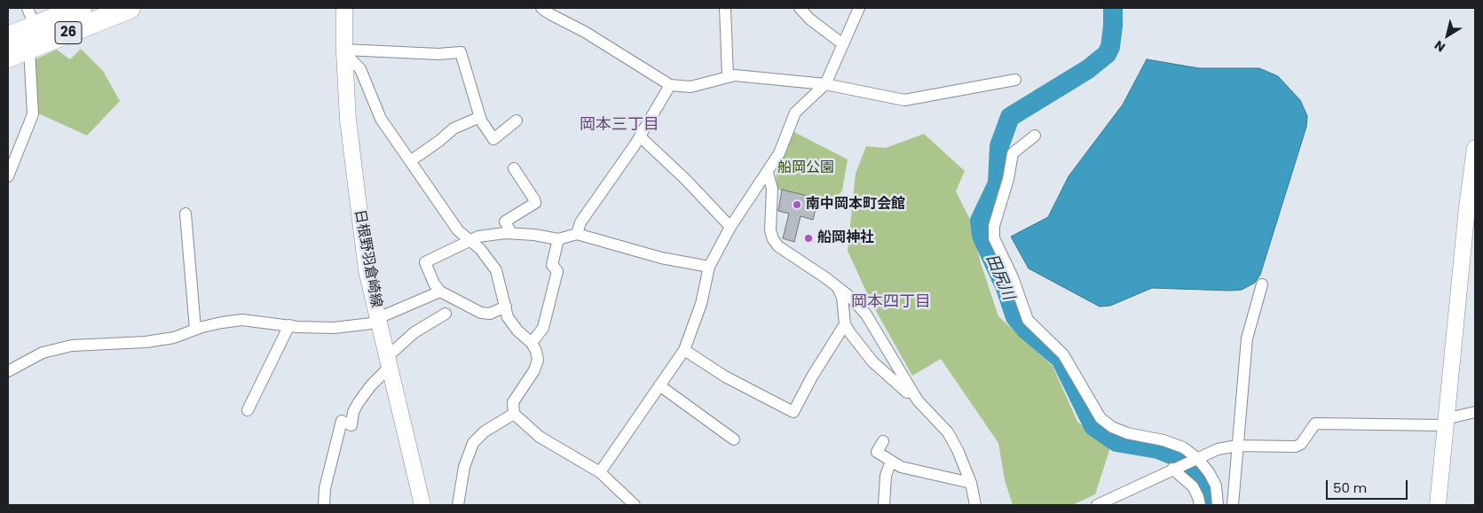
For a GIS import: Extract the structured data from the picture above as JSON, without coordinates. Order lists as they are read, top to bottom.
{
  "streets": {
    "highway": ["26"],
    "main road": ["日根野羽倉崎線"]
  },
  "districts": ["岡本三丁目", "岡本四丁目"],
  "water": ["田尻川"],
  "parks": ["船岡公園"],
  "places": ["南中岡本町会館", "船岡神社"],
  "scale_bar": "50 m",
  "north": "bottom left"
}
